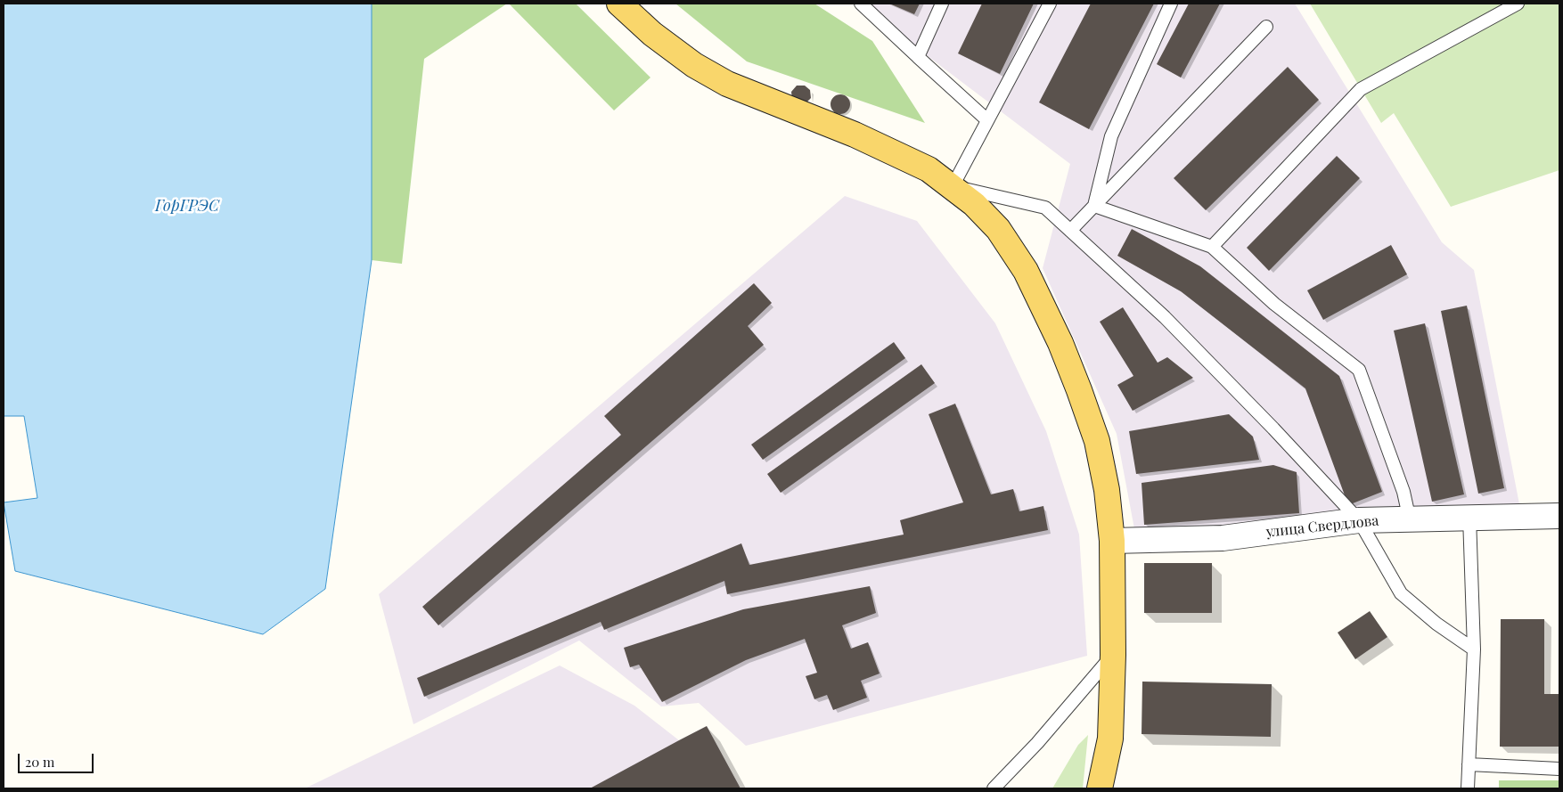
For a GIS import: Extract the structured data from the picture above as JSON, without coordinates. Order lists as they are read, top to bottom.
{
  "streets": {
    "street": ["улица Свердлова"]
  },
  "water": ["ГорГРЭС"],
  "scale_bar": "20 m"
}
